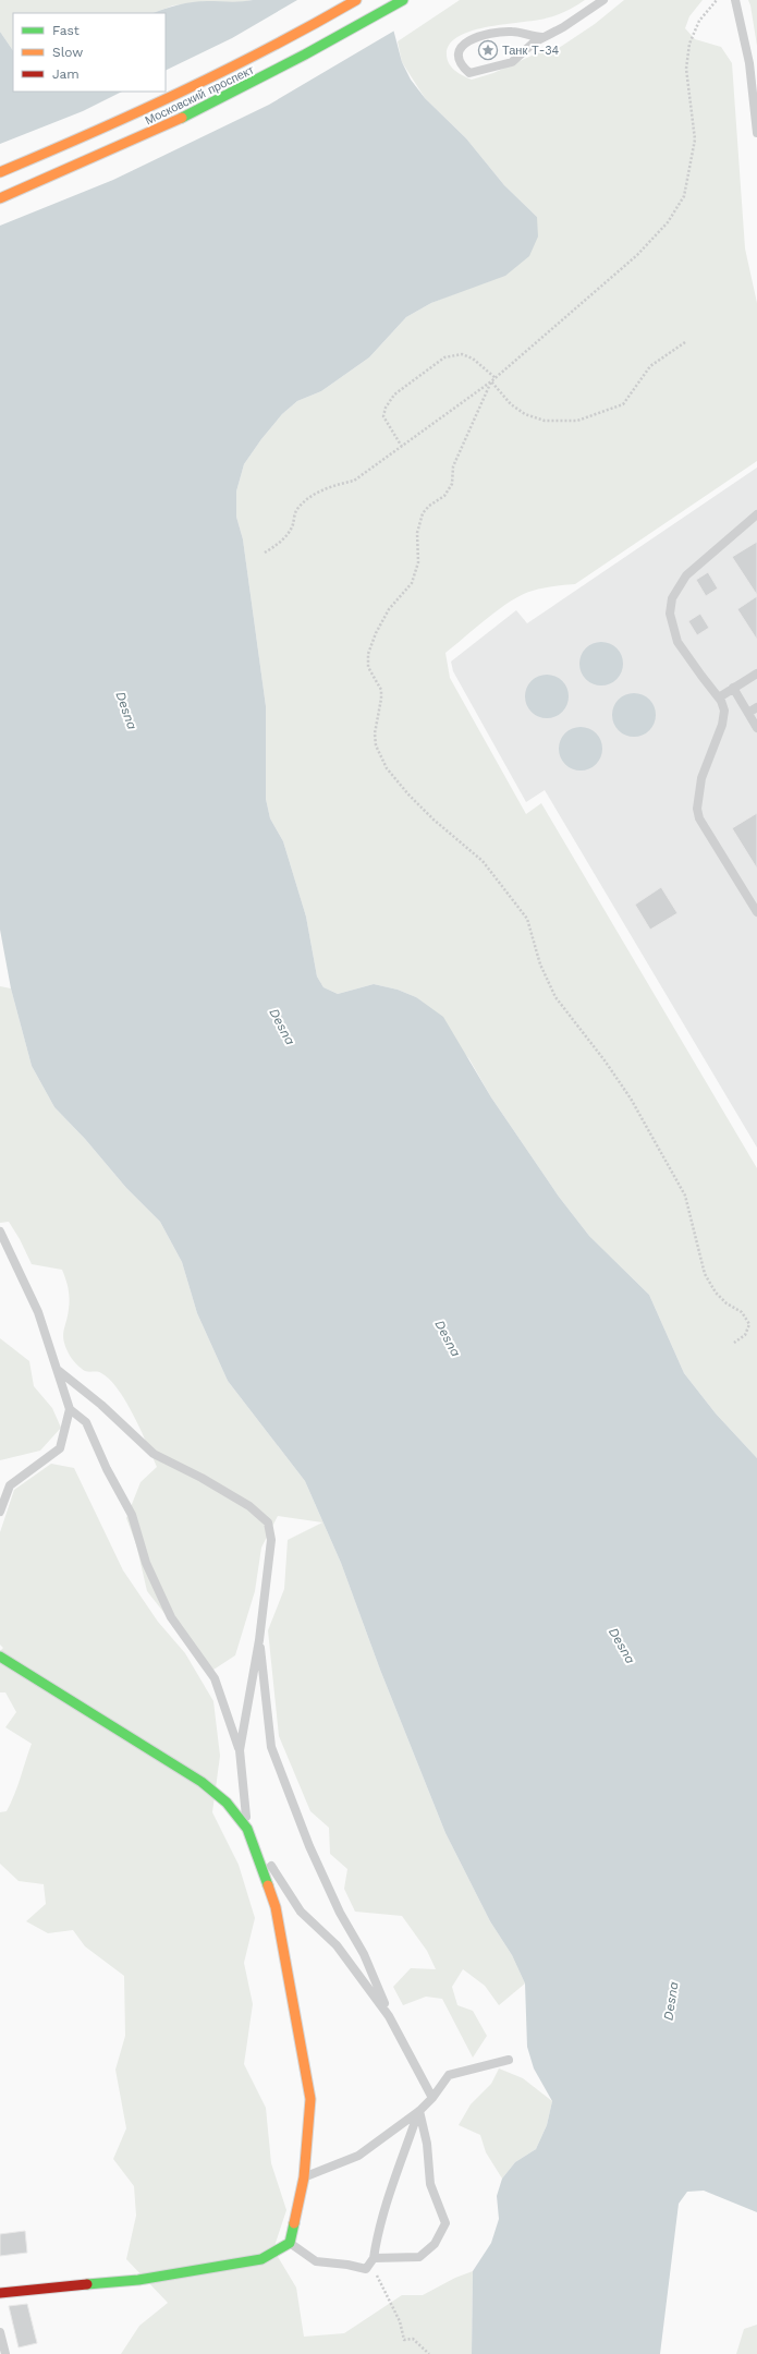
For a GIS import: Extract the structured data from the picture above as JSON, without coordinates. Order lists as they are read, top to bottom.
{
  "streets": {
    "street": ["Московский проспект"]
  },
  "water": ["Desna"],
  "places": {
    "place": ["Танк Т-34"]
  },
  "legend": ["Fast", "Slow", "Jam"]
}
